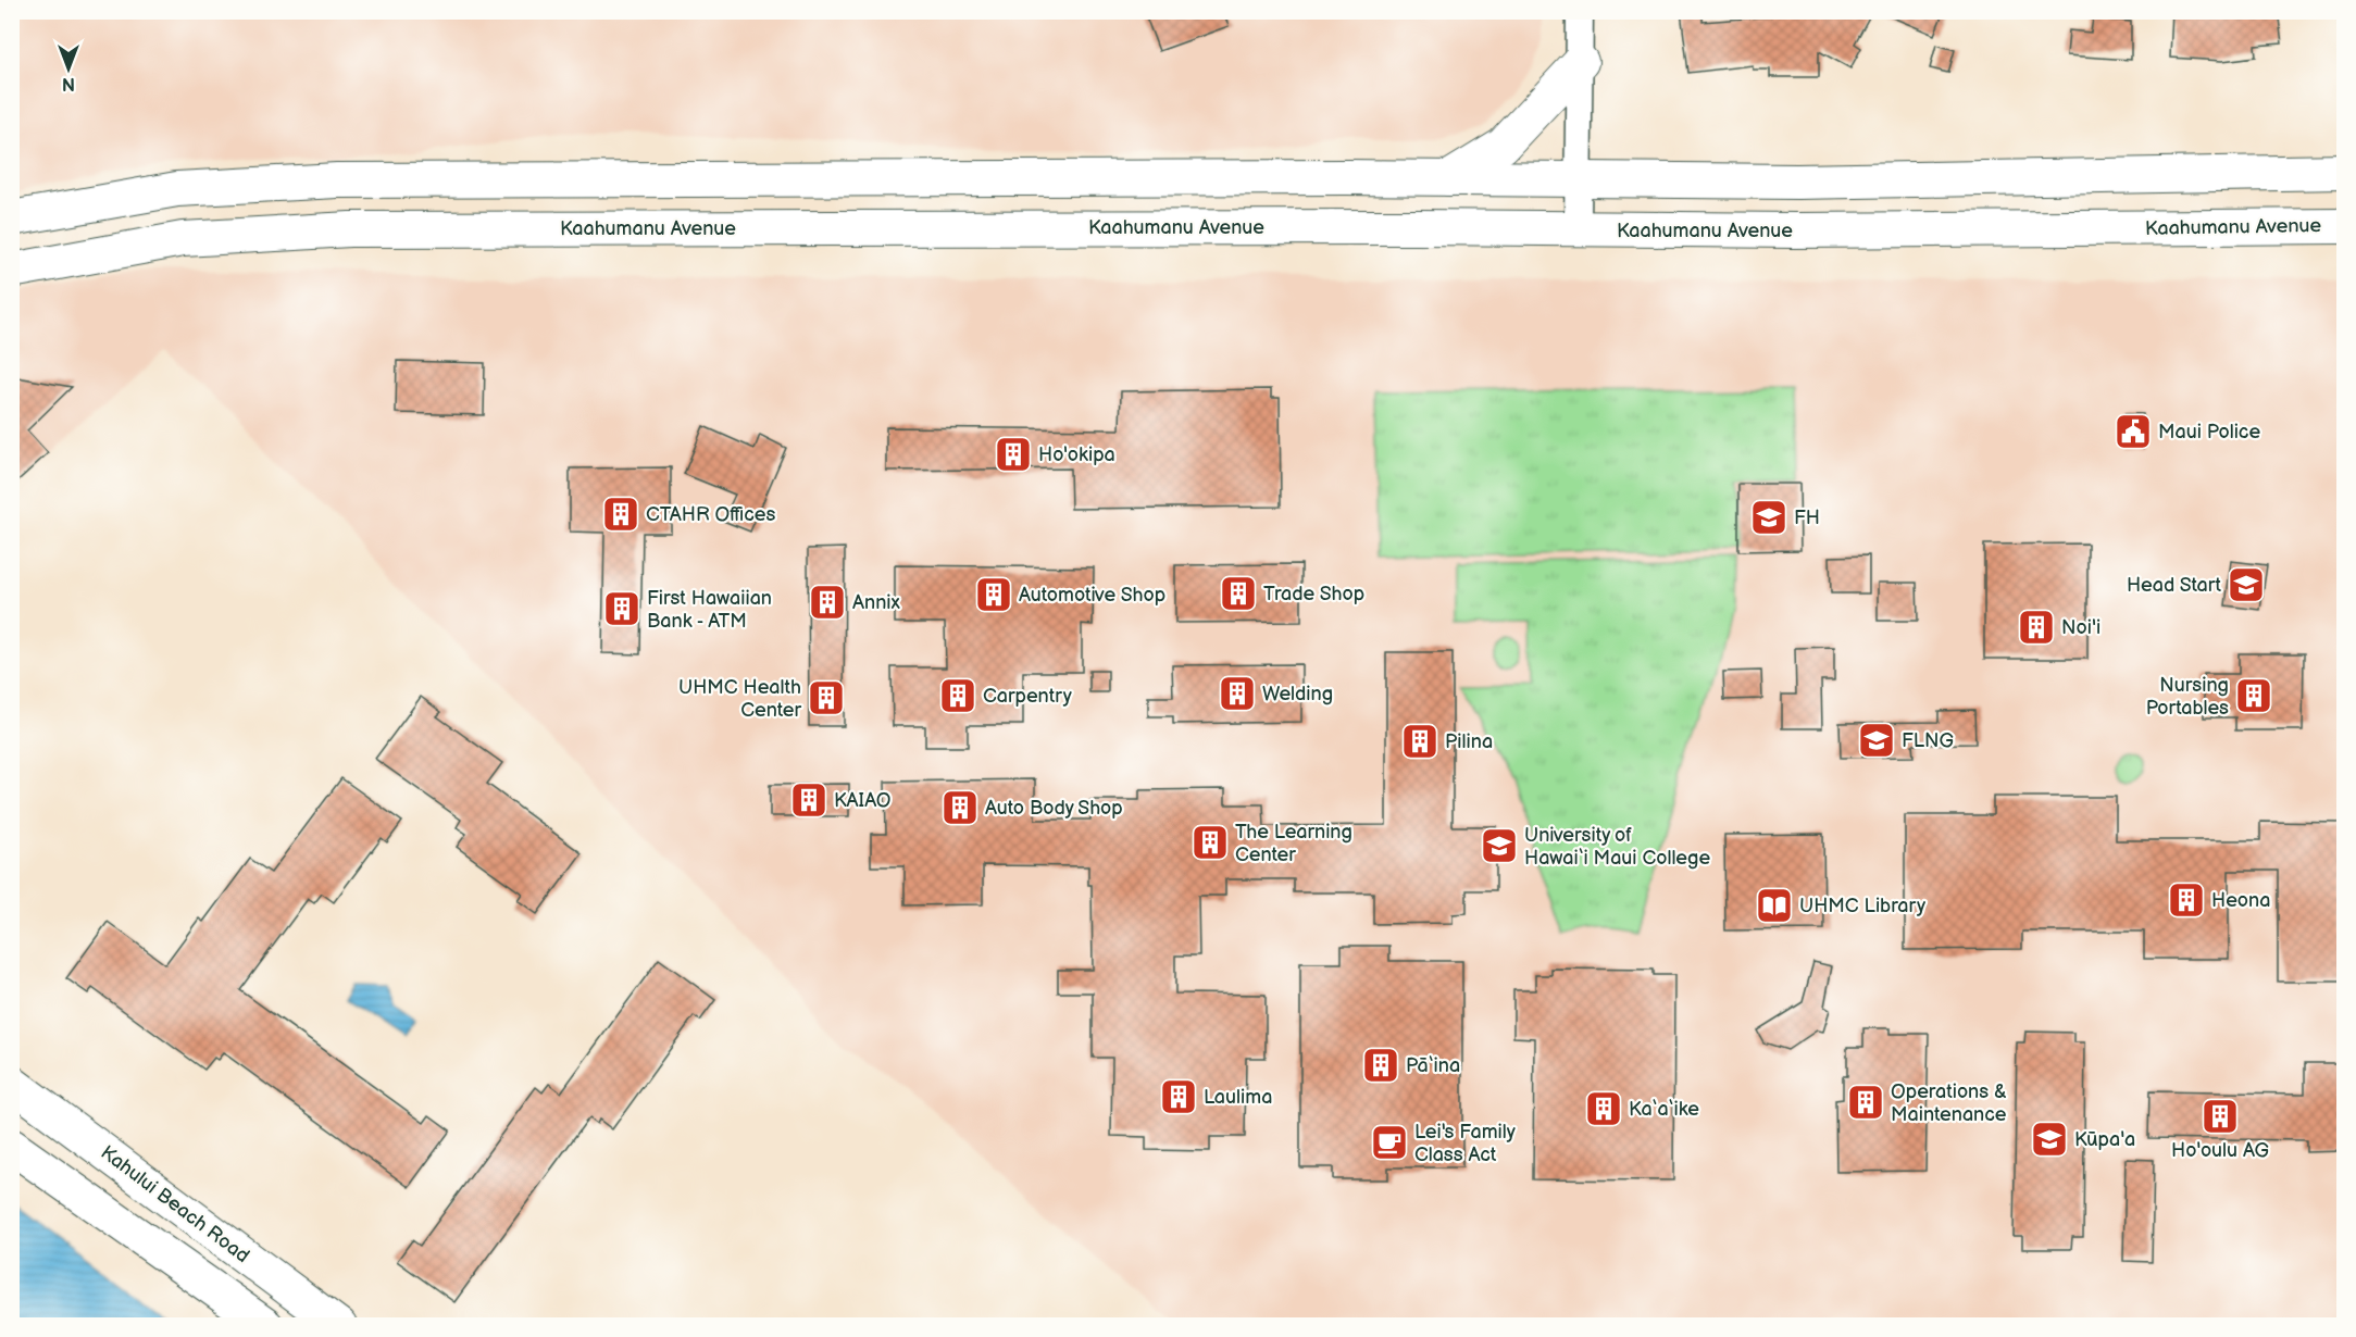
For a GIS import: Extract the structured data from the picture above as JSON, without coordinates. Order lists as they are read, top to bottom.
{
  "streets": {
    "main road": ["Kaahumanu Avenue", "Kahului Beach Road"]
  },
  "places": {
    "public building": ["Maui Police"],
    "building": [
      "Ho'okipa",
      "CTAHR Offices",
      "Trade Shop",
      "Automotive Shop",
      "Annix",
      "First Hawaiian Bank - ATM",
      "Noi'i",
      "Welding",
      "Carpentry",
      "Nursing Portables",
      "UHMC Health Center",
      "Pilina",
      "KAIAO",
      "Auto Body Shop",
      "The Learning Center",
      "Heona",
      "Pā‘ina",
      "Laulima",
      "Operations & Maintenance",
      "Ka‘a‘ike",
      "Ho'oulu AG"
    ],
    "school or university": [
      "FH",
      "Head Start",
      "FLNG",
      "University of Hawai‘i Maui College",
      "Kūpa'a"
    ],
    "library": ["UHMC Library"],
    "cafe": ["Lei's Family Class Act"]
  },
  "north": "bottom"
}
